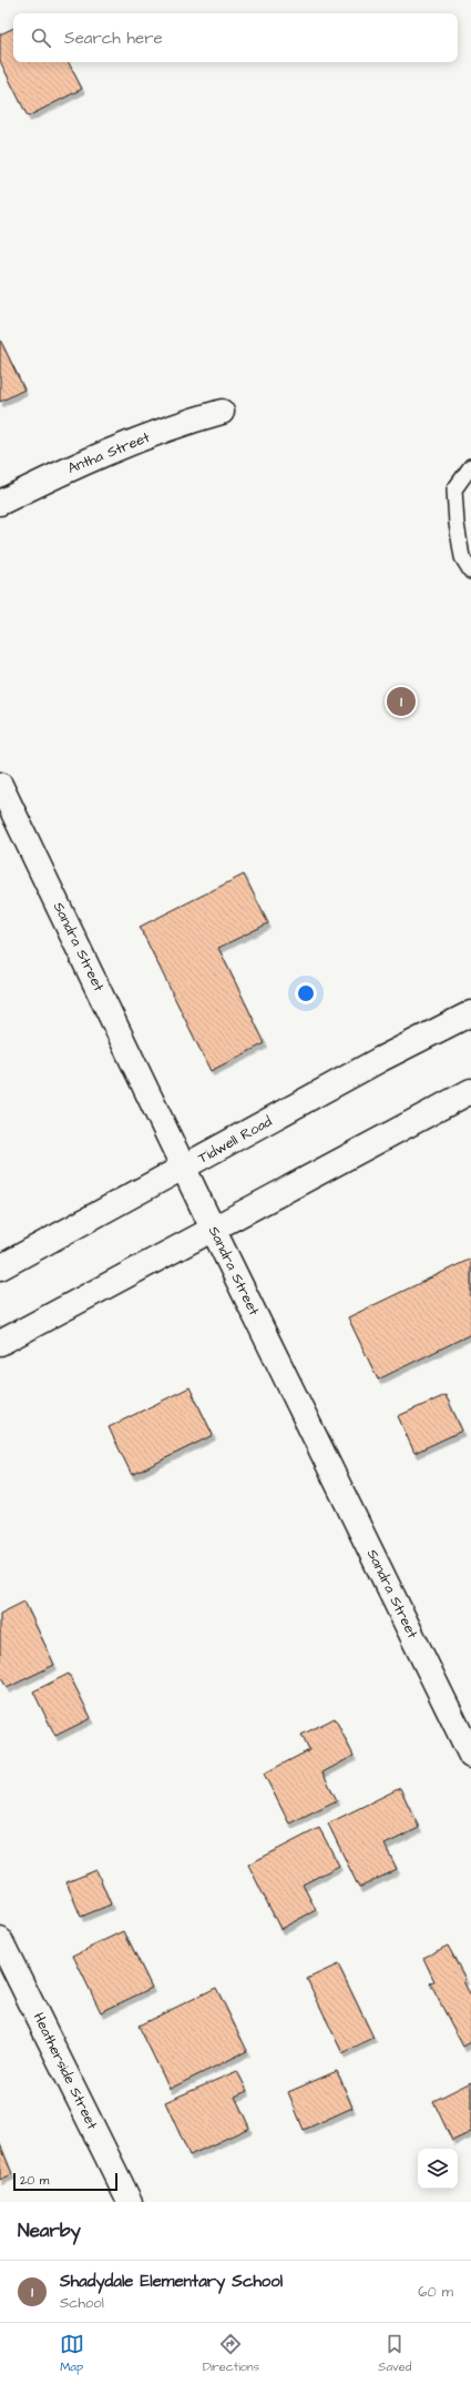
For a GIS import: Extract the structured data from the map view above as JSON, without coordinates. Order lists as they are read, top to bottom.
{
  "streets": {
    "street": [
      "Antha Street",
      "Sandra Street",
      "Tidwell Road",
      "Heatherside Street"
    ]
  },
  "crossings": [
    ["Sandra Street", "Tidwell Road"]
  ],
  "scale_bar": "20 m",
  "page": {
    "search": "Search here",
    "pins": "1",
    "scale": "20 m",
    "heading": "Nearby",
    "list": [
      {
        "mark": "1",
        "name": "Shadydale Elementary School",
        "note": "School",
        "value": "60 m"
      }
    ],
    "nav": ["Map", "Directions", "Saved"]
  }
}
